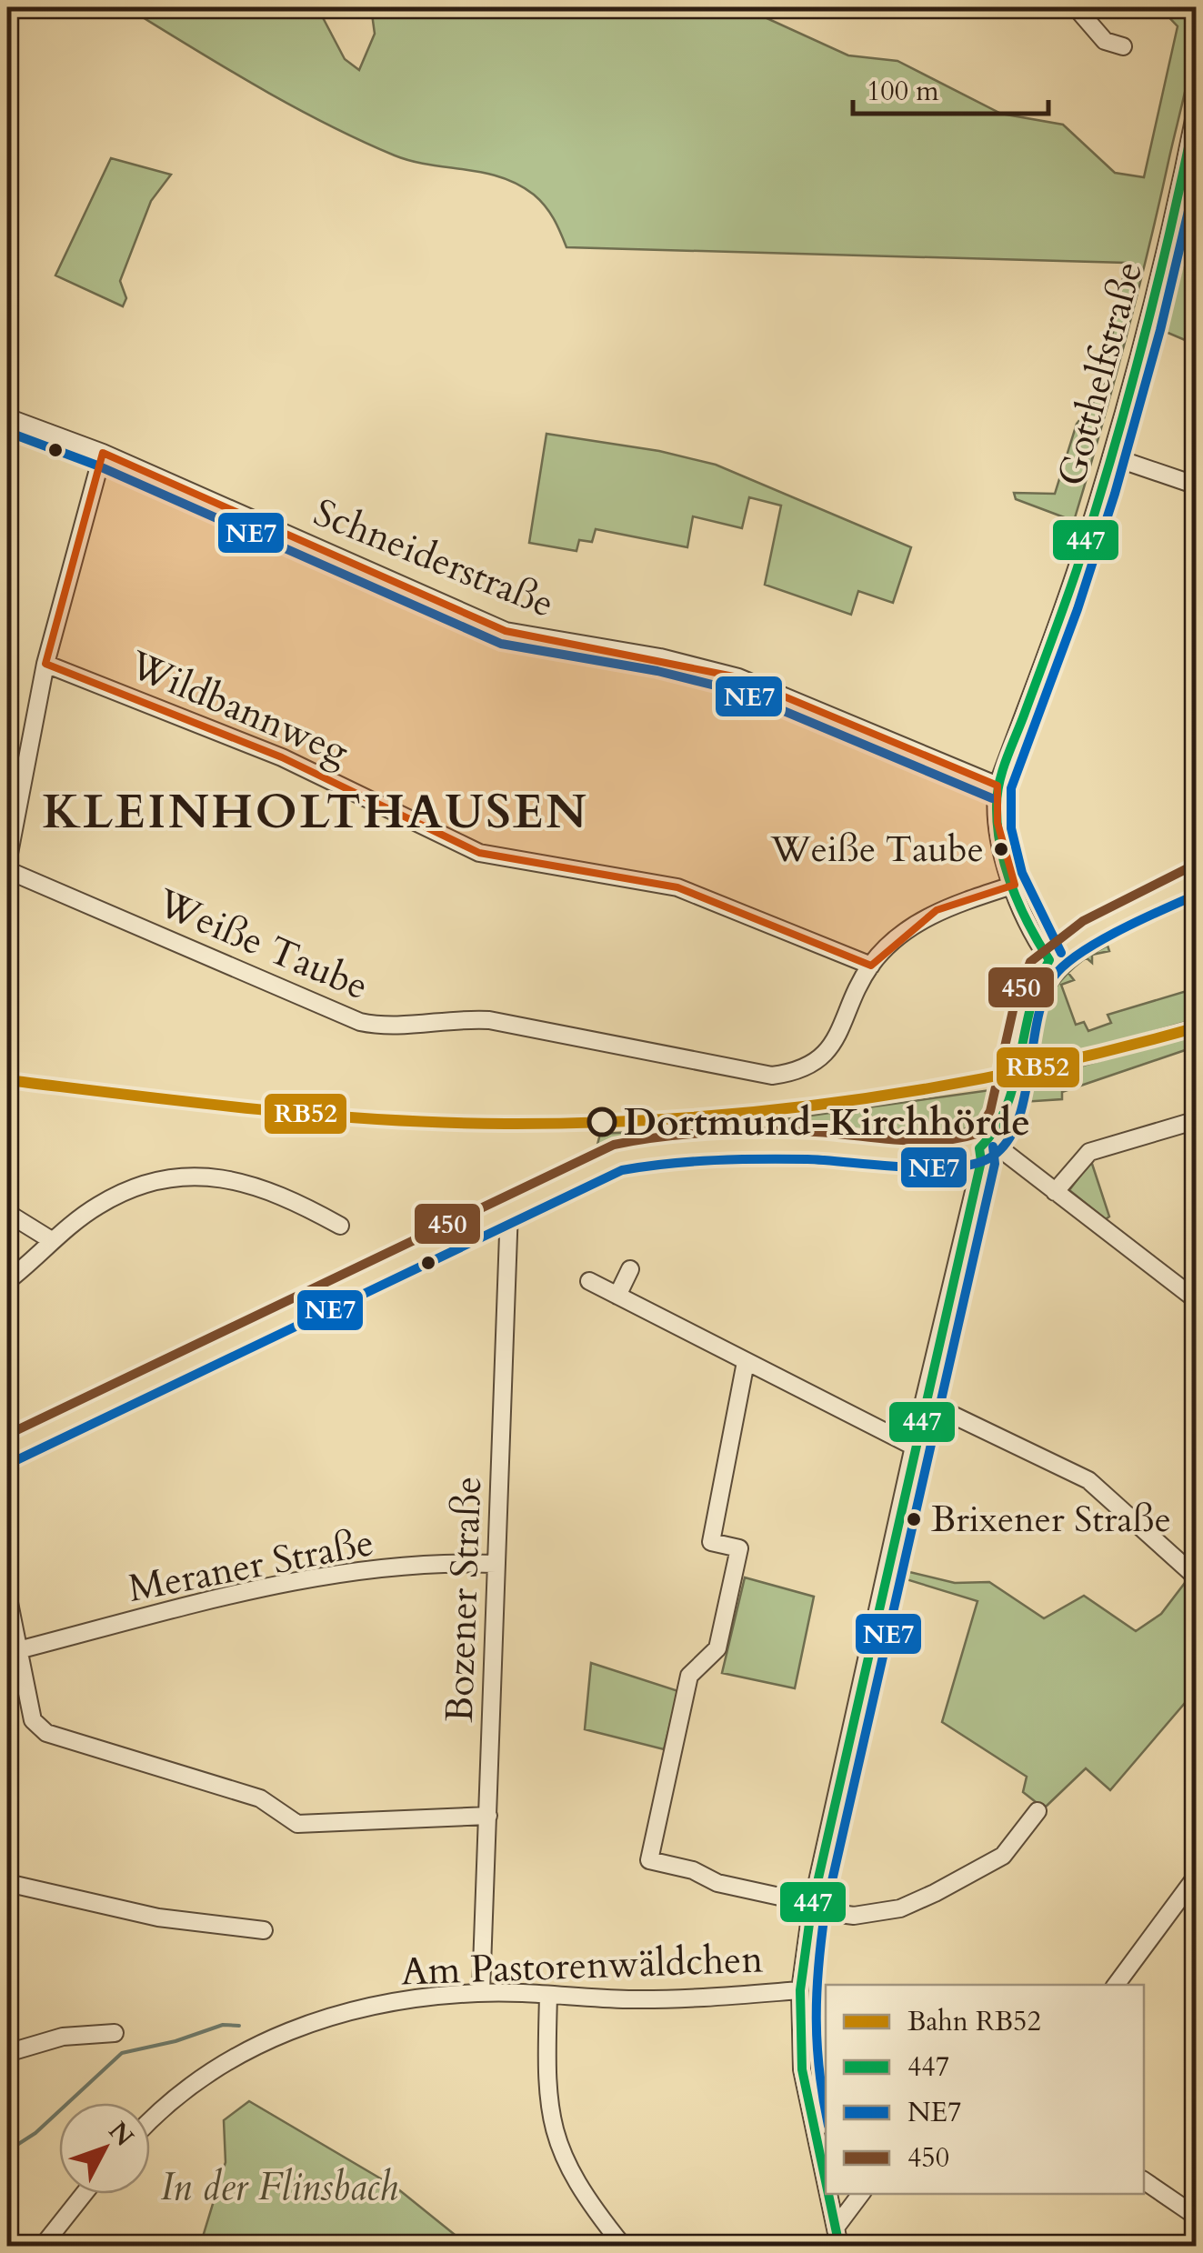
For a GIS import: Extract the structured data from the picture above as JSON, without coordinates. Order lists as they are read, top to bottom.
{
  "streets": {
    "street": [
      "Gotthelfstraße",
      "Schneiderstraße",
      "Wildbannweg",
      "Weiße Taube",
      "Meraner Straße",
      "Bozener Straße",
      "Am Pastorenwäldchen"
    ]
  },
  "crossings": [
    ["Gotthelfstraße", "Schneiderstraße"],
    ["Gotthelfstraße", "Weiße Taube"],
    ["Wildbannweg", "Weiße Taube"],
    ["Meraner Straße", "Bozener Straße"],
    ["Bozener Straße", "Am Pastorenwäldchen"]
  ],
  "districts": ["KLEINHOLTHAUSEN"],
  "parks": ["In der Flinsbach"],
  "places": ["Weiße Taube", "Dortmund-Kirchhörde", "Brixener Straße"],
  "lines": [
    "transit line 447",
    "transit line NE7",
    "transit line 450",
    "rail line RB52"
  ],
  "legend": [
    "Bahn RB52",
    "447",
    "NE7",
    "450"
  ],
  "scale_bar": "100 m",
  "north": "top right"
}
